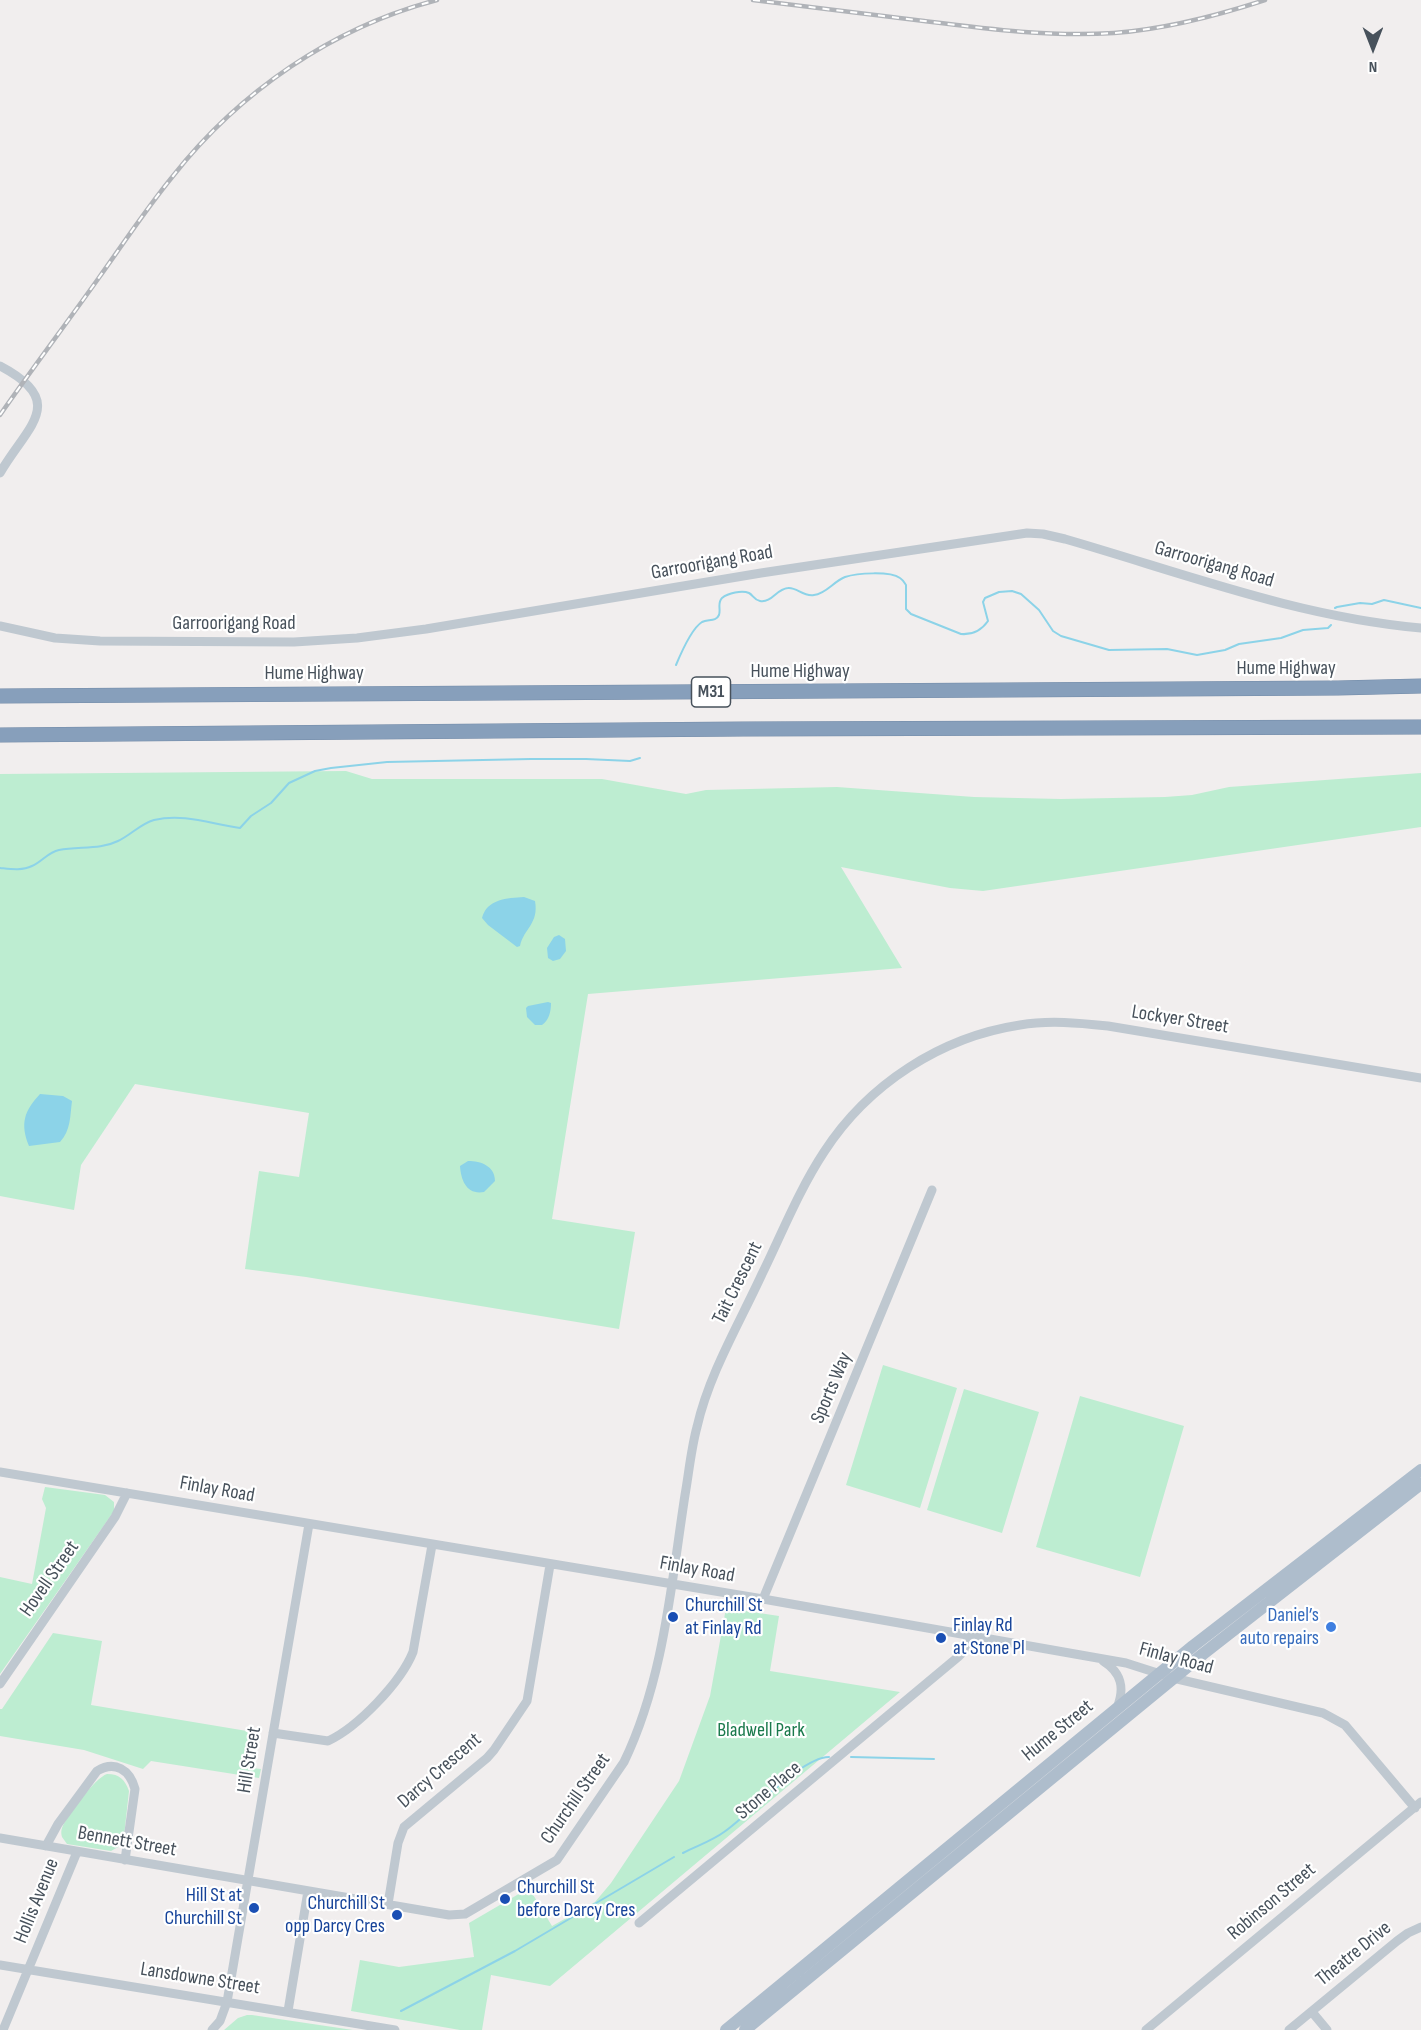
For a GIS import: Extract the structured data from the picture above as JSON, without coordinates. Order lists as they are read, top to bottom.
{
  "streets": {
    "highway": ["Hume Highway", "M31"],
    "main road": ["Hume Street"],
    "street": [
      "Garroorigang Road",
      "Lockyer Street",
      "Tait Crescent",
      "Sports Way",
      "Finlay Road",
      "Hovell Street",
      "Hill Street",
      "Darcy Crescent",
      "Stone Place",
      "Churchill Street",
      "Bennett Street",
      "Hollis Avenue",
      "Robinson Street",
      "Theatre Drive",
      "Lansdowne Street"
    ]
  },
  "crossings": [
    ["Lockyer Street", "Tait Crescent"],
    ["Tait Crescent", "Finlay Road"],
    ["Tait Crescent", "Churchill Street"],
    ["Sports Way", "Finlay Road"],
    ["Finlay Road", "Hovell Street"],
    ["Finlay Road", "Hume Street"],
    ["Finlay Road", "Hill Street"],
    ["Finlay Road", "Darcy Crescent"],
    ["Finlay Road", "Stone Place"],
    ["Finlay Road", "Churchill Street"],
    ["Finlay Road", "Robinson Street"],
    ["Hill Street", "Churchill Street"],
    ["Hill Street", "Bennett Street"],
    ["Hill Street", "Lansdowne Street"],
    ["Darcy Crescent", "Churchill Street"],
    ["Churchill Street", "Bennett Street"],
    ["Bennett Street", "Hollis Avenue"],
    ["Hollis Avenue", "Lansdowne Street"]
  ],
  "parks": ["Bladwell Park"],
  "places": [
    "Churchill St at Finlay Rd",
    "Daniel’s auto repairs",
    "Finlay Rd at Stone Pl",
    "Churchill St before Darcy Cres",
    "Hill St at Churchill St",
    "Churchill St opp Darcy Cres"
  ],
  "north": "bottom"
}
